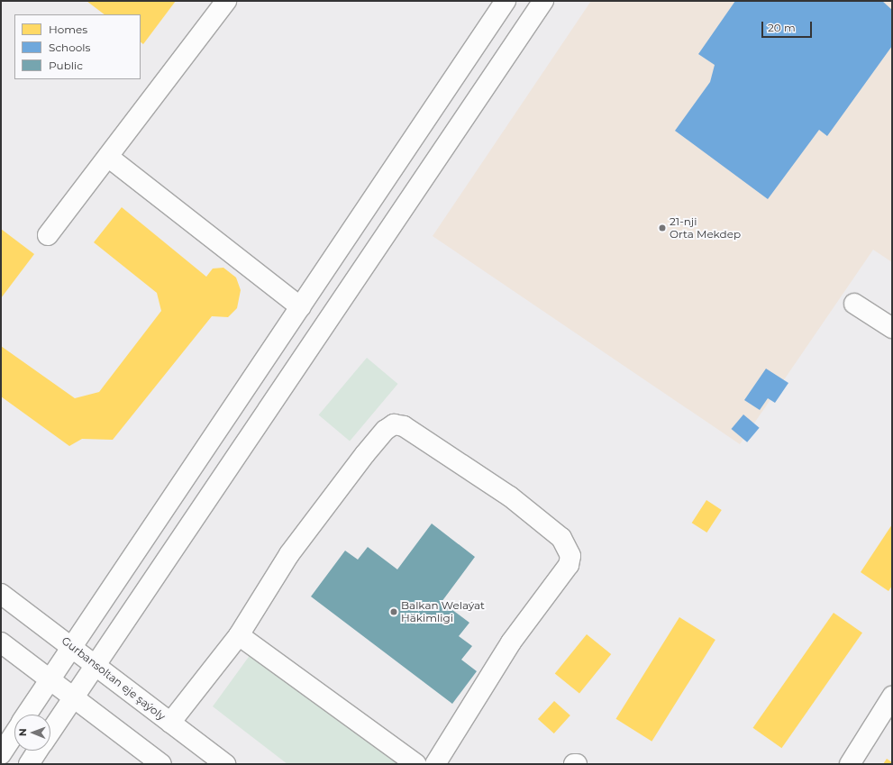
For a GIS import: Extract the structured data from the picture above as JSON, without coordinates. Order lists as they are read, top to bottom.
{
  "streets": {
    "street": ["Gurbansoltan eje şaýoly"]
  },
  "places": ["21-nji Orta Mekdep", "Balkan Welaýat Häkimligi"],
  "legend": ["Homes", "Schools", "Public"],
  "scale_bar": "20 m",
  "north": "left"
}
